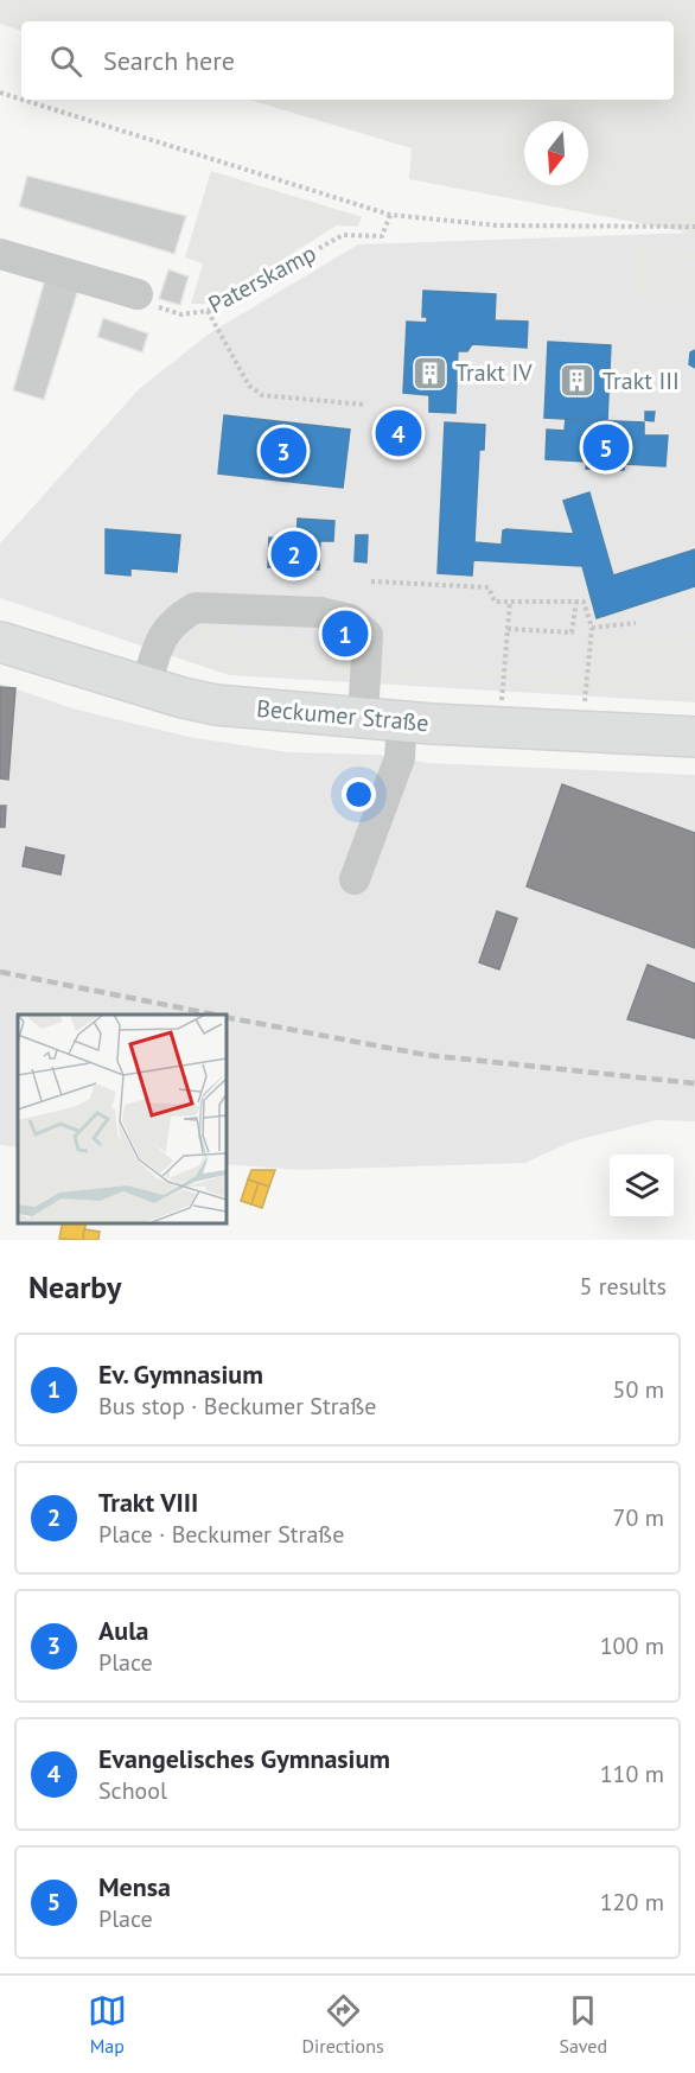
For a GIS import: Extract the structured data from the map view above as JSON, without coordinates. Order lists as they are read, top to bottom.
{
  "streets": {
    "main road": ["Beckumer Straße"],
    "path": ["Paterskamp"]
  },
  "places": {
    "building": ["Trakt IV", "Trakt III"]
  },
  "north": "bottom",
  "page": {
    "search": "Search here",
    "pins": [
      "4",
      "5",
      "3",
      "2",
      "1"
    ],
    "heading": ["Nearby", "5 results"],
    "list": [
      {
        "mark": "1",
        "name": "Ev. Gymnasium",
        "note": "Bus stop · Beckumer Straße",
        "value": "50 m"
      },
      {
        "mark": "2",
        "name": "Trakt VIII",
        "note": "Place · Beckumer Straße",
        "value": "70 m"
      },
      {
        "mark": "3",
        "name": "Aula",
        "note": "Place",
        "value": "100 m"
      },
      {
        "mark": "4",
        "name": "Evangelisches Gymnasium",
        "note": "School",
        "value": "110 m"
      },
      {
        "mark": "5",
        "name": "Mensa",
        "note": "Place",
        "value": "120 m"
      }
    ],
    "nav": ["Map", "Directions", "Saved"]
  }
}
